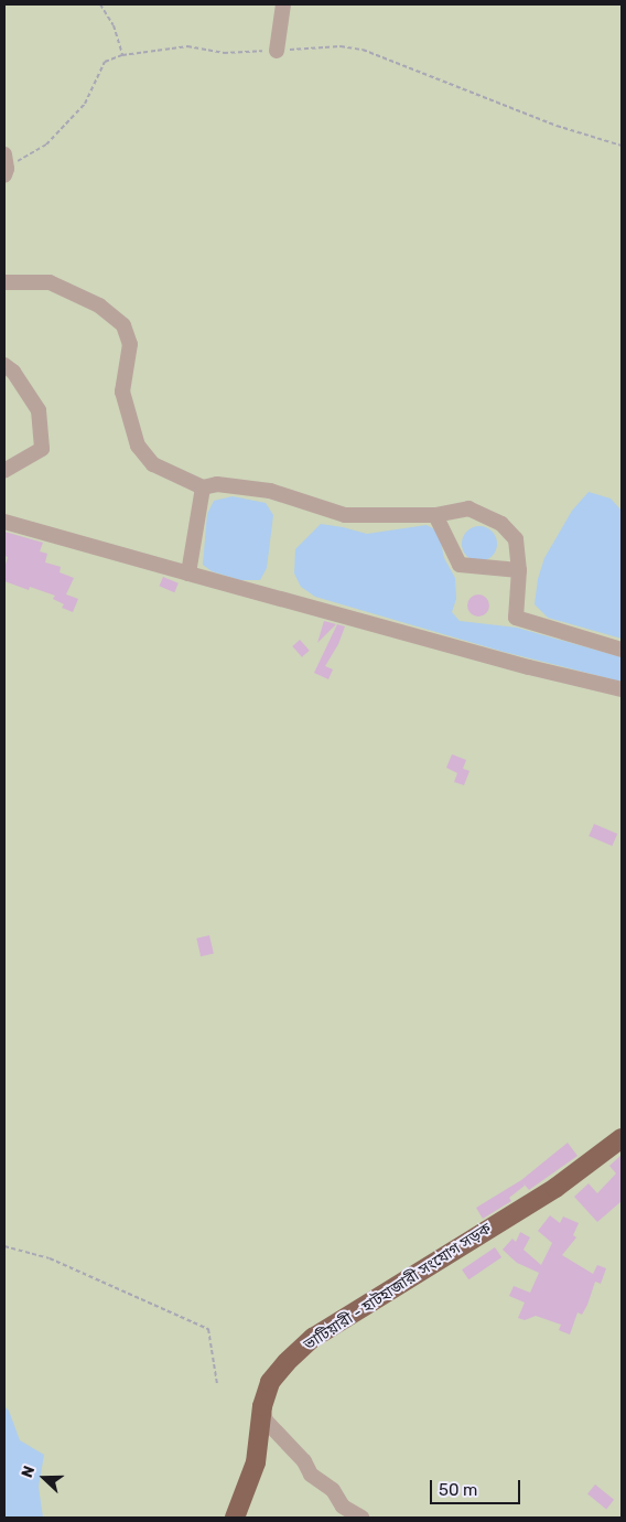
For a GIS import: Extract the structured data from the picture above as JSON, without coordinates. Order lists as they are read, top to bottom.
{
  "streets": {
    "main road": ["ভাটিয়ারী - হাটহাজারী সংযোগ সড়ক"]
  },
  "scale_bar": "50 m",
  "north": "left"
}
